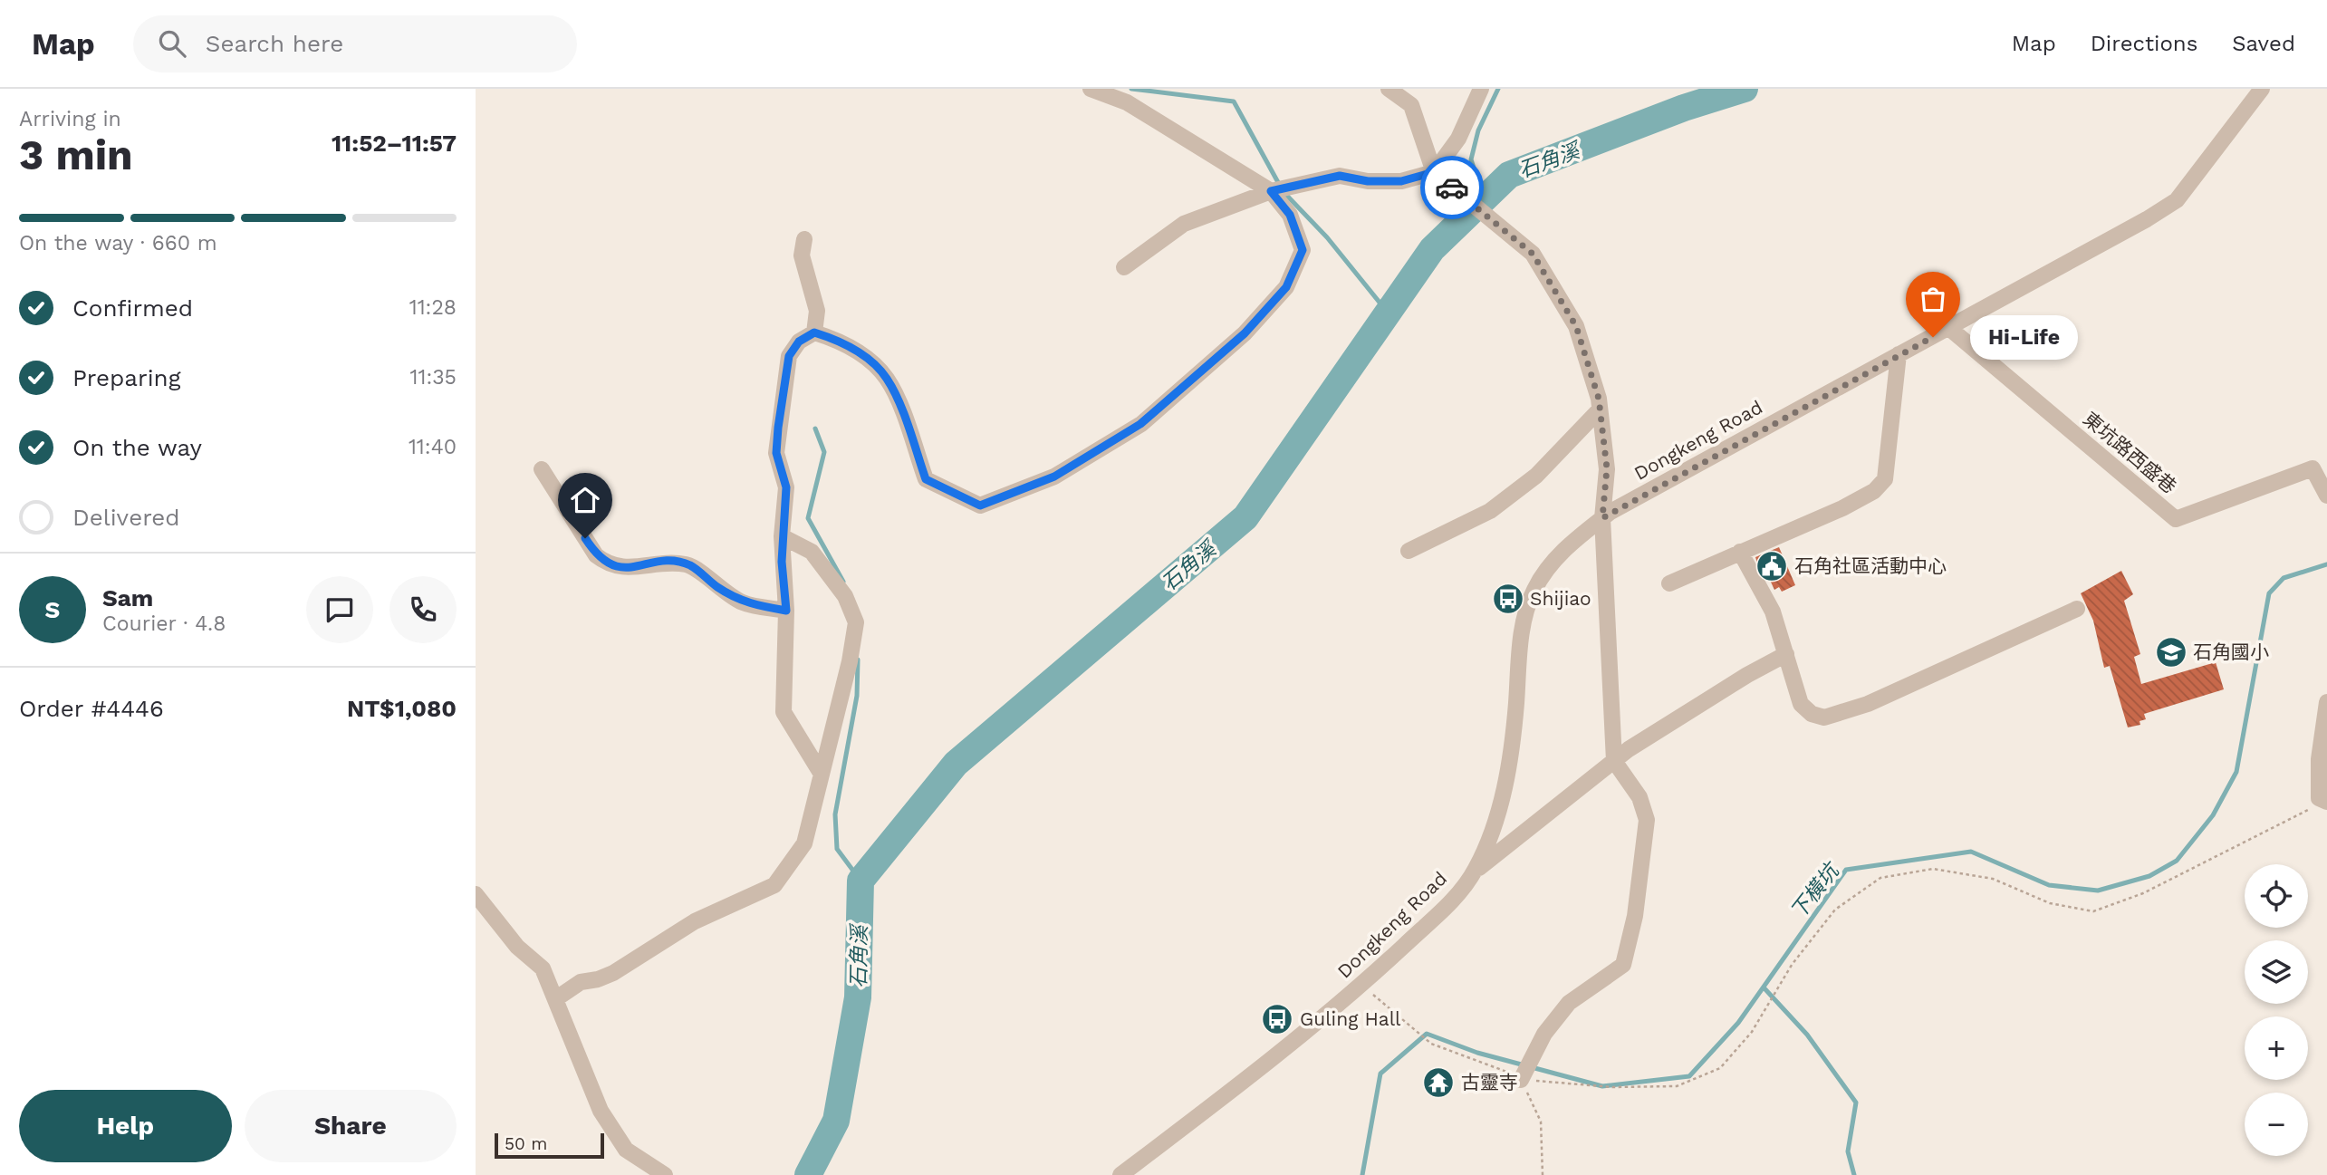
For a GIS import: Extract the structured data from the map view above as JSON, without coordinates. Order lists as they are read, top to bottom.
{
  "streets": {
    "street": ["Dongkeng Road", "東坑路西盛巷"]
  },
  "crossings": [
    ["Dongkeng Road", "東坑路西盛巷"]
  ],
  "water": ["石角溪", "下橫坑"],
  "places": {
    "other": ["Hi-Life"],
    "public building": ["石角社區活動中心"],
    "bus stop": ["Shijiao", "Guling Hall"],
    "school or university": ["石角國小"],
    "temple": ["古靈寺"]
  },
  "scale_bar": "50 m",
  "page": {
    "header": "Map",
    "search": "Search here",
    "nav": ["Map", "Directions", "Saved"],
    "heading": ["3 min", "Arriving in", "11:52–11:57"],
    "panel": [
      "Sam",
      "Courier · 4.8",
      "Order #4446",
      "NT$1,080"
    ],
    "bar": "On the way · 660 m",
    "list": [
      ["Confirmed", "11:28"],
      ["Preparing", "11:35"],
      ["On the way", "11:40"],
      "Delivered"
    ],
    "bubble": "Hi-Life",
    "round": "S",
    "map_buttons": ["+", "−"],
    "buttons": ["Help", "Share"],
    "scale": "50 m"
  }
}
